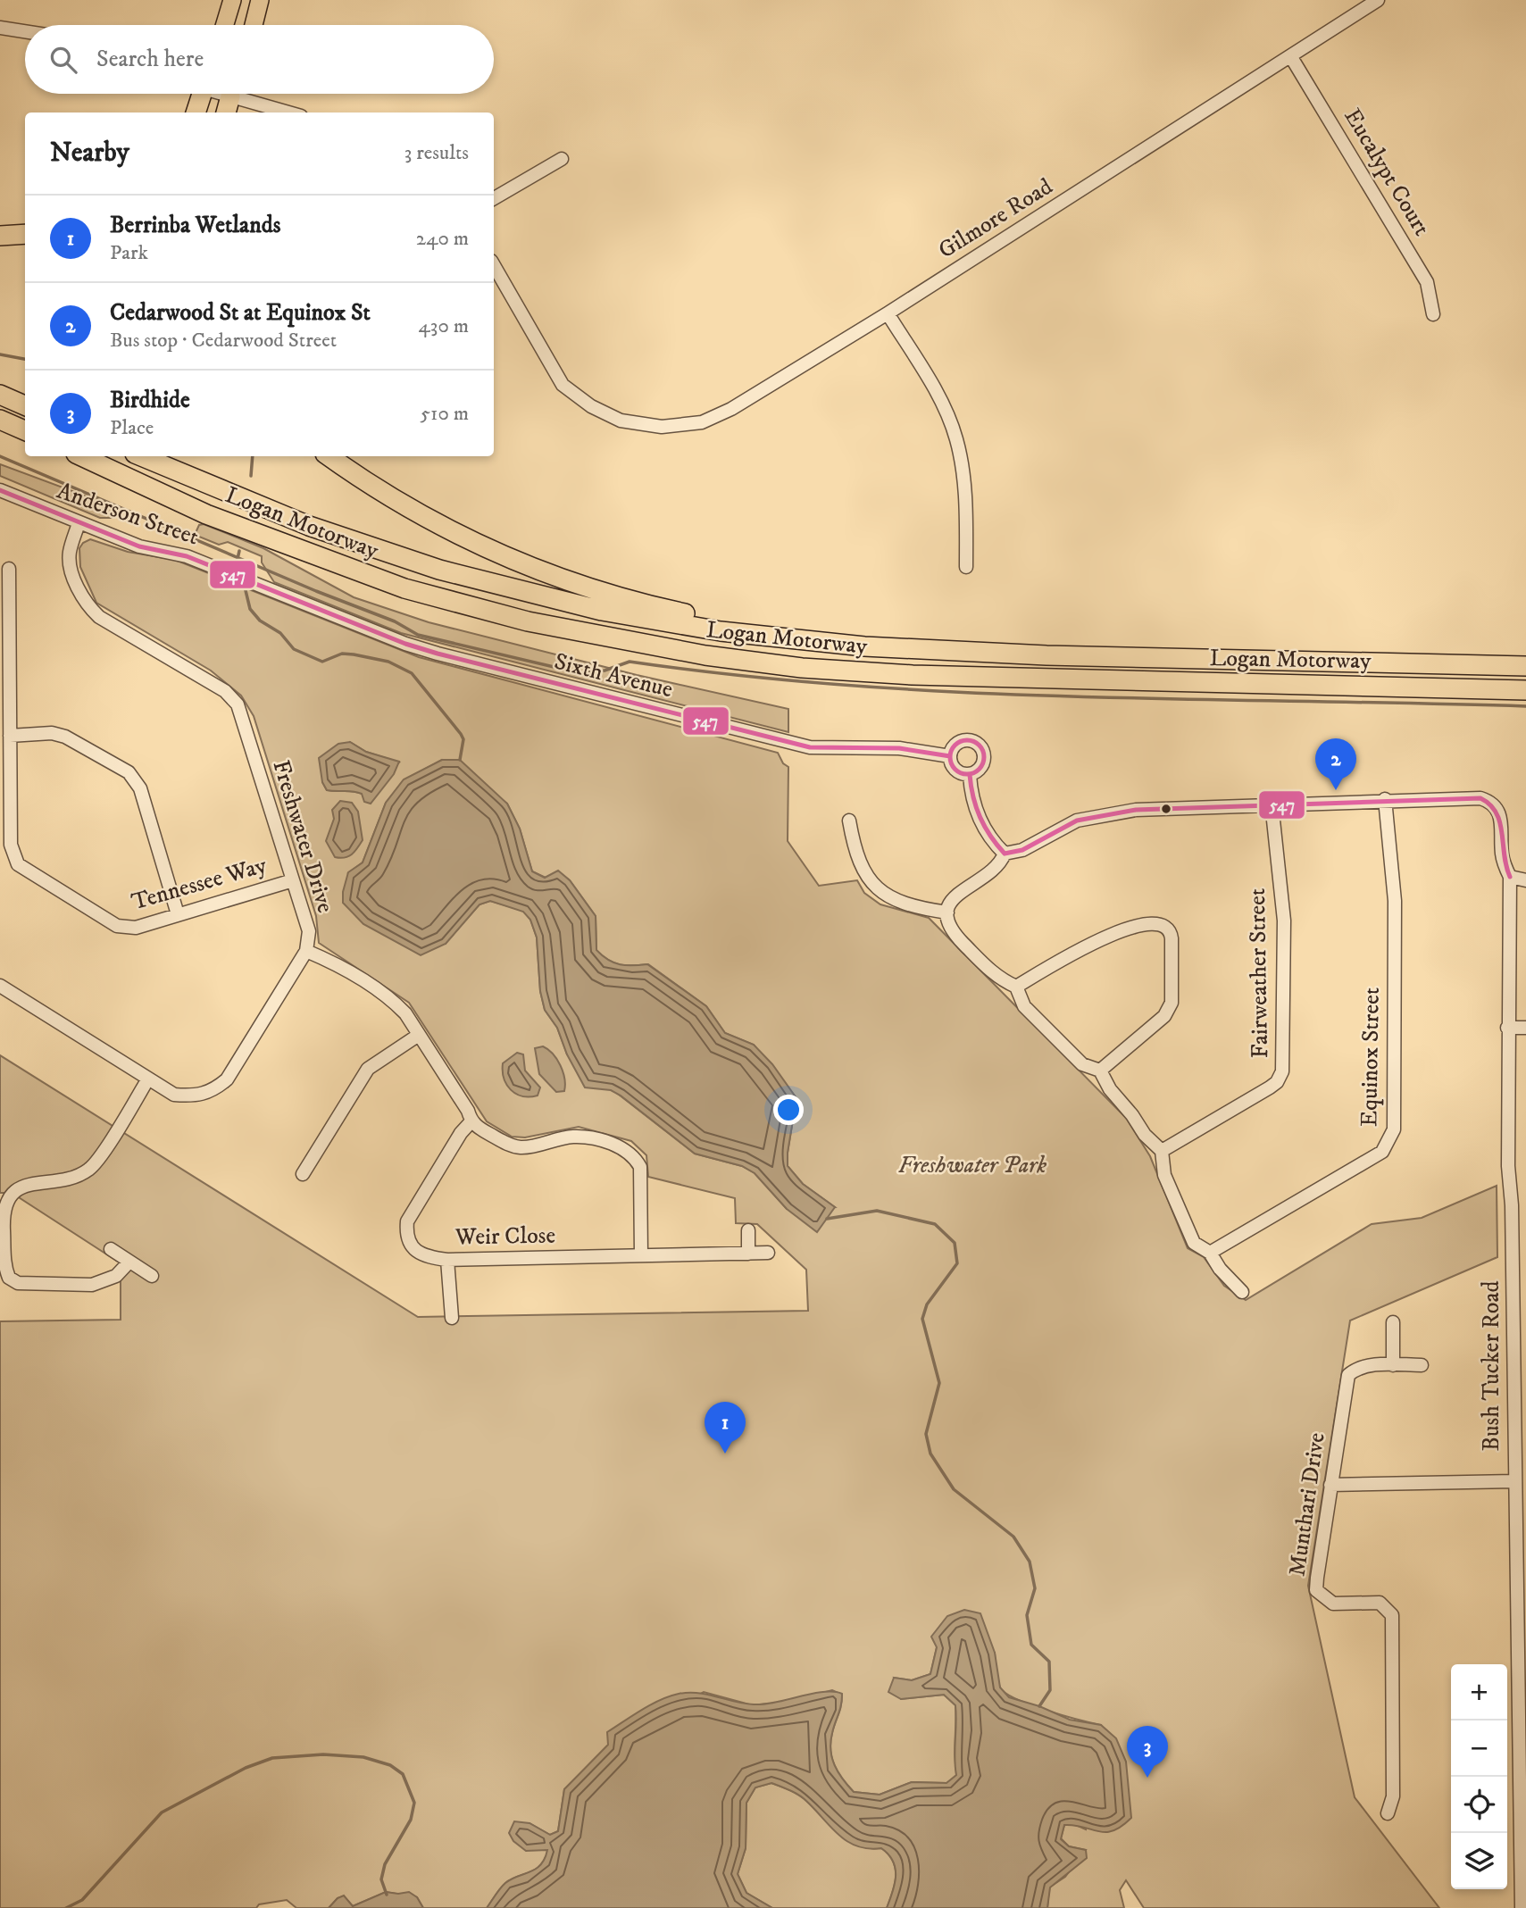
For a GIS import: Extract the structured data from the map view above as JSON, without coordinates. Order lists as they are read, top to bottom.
{
  "streets": {
    "highway": ["Logan Motorway"],
    "street": [
      "Eucalypt Court",
      "Gilmore Road",
      "Anderson Street",
      "Sixth Avenue",
      "Freshwater Drive",
      "Tennessee Way",
      "Fairweather Street",
      "Equinox Street",
      "Weir Close",
      "Bush Tucker Road",
      "Munthari Drive"
    ]
  },
  "crossings": [
    ["Eucalypt Court", "Gilmore Road"],
    ["Anderson Street", "Sixth Avenue"],
    ["Anderson Street", "Freshwater Drive"],
    ["Freshwater Drive", "Tennessee Way"],
    ["Equinox Street", "Bush Tucker Road"]
  ],
  "parks": ["Freshwater Park"],
  "lines": ["transit line 547"],
  "page": {
    "search": "Search here",
    "heading": ["Nearby", "3 results"],
    "list": [
      {
        "mark": "1",
        "name": "Berrinba Wetlands",
        "note": "Park",
        "value": "240 m"
      },
      {
        "mark": "2",
        "name": "Cedarwood St at Equinox St",
        "note": "Bus stop · Cedarwood Street",
        "value": "430 m"
      },
      {
        "mark": "3",
        "name": "Birdhide",
        "note": "Place",
        "value": "510 m"
      }
    ],
    "pins": ["2", "1", "3"],
    "map_buttons": ["+", "−"]
  }
}
